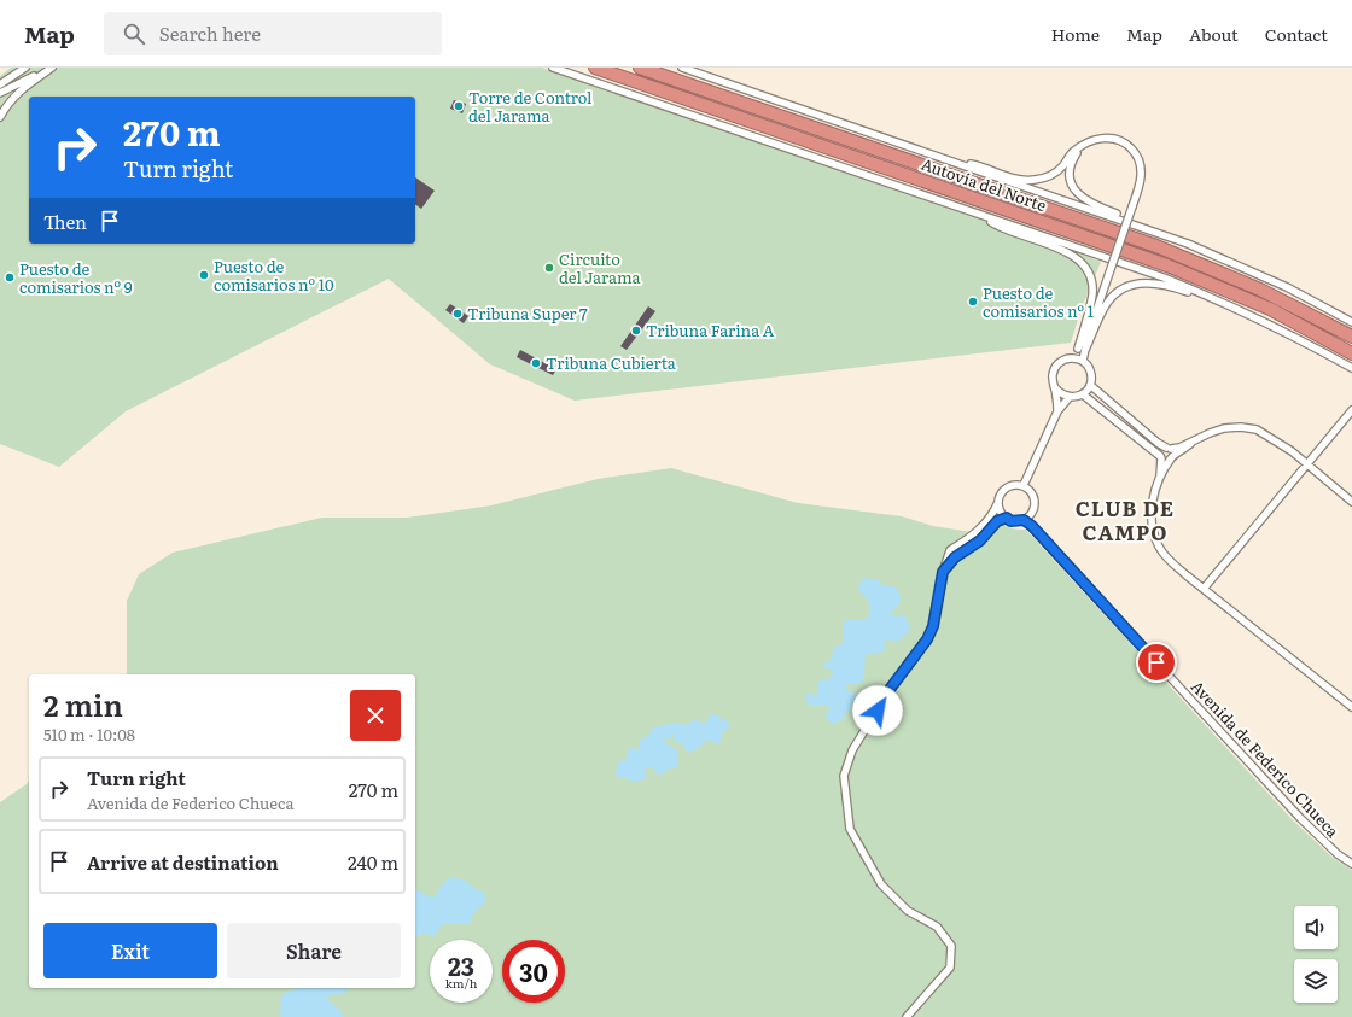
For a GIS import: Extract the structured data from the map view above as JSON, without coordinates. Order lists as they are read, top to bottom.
{
  "streets": {
    "highway": ["Autovía del Norte"],
    "street": ["Avenida de Federico Chueca"]
  },
  "districts": ["CLUB DE CAMPO"],
  "places": [
    "Torre de Control del Jarama",
    "Circuito del Jarama",
    "Puesto de comisarios nº 10",
    "Puesto de comisarios nº 9",
    "Puesto de comisarios nº 1",
    "Tribuna Super 7",
    "Tribuna Farina A",
    "Tribuna Cubierta"
  ],
  "page": {
    "header": "Map",
    "search": "Search here",
    "nav": [
      "Home",
      "Map",
      "About",
      "Contact"
    ],
    "turn": ["270 m", "Turn right"],
    "then": "Then",
    "heading": ["2 min", "510 m · 10:08"],
    "list": [
      {
        "name": "Turn right",
        "note": "Avenida de Federico Chueca",
        "value": "270 m"
      },
      {
        "name": "Arrive at destination",
        "value": "240 m"
      }
    ],
    "buttons": ["Exit", "Share"],
    "speed": "23 km/h",
    "limit": "30"
  }
}
